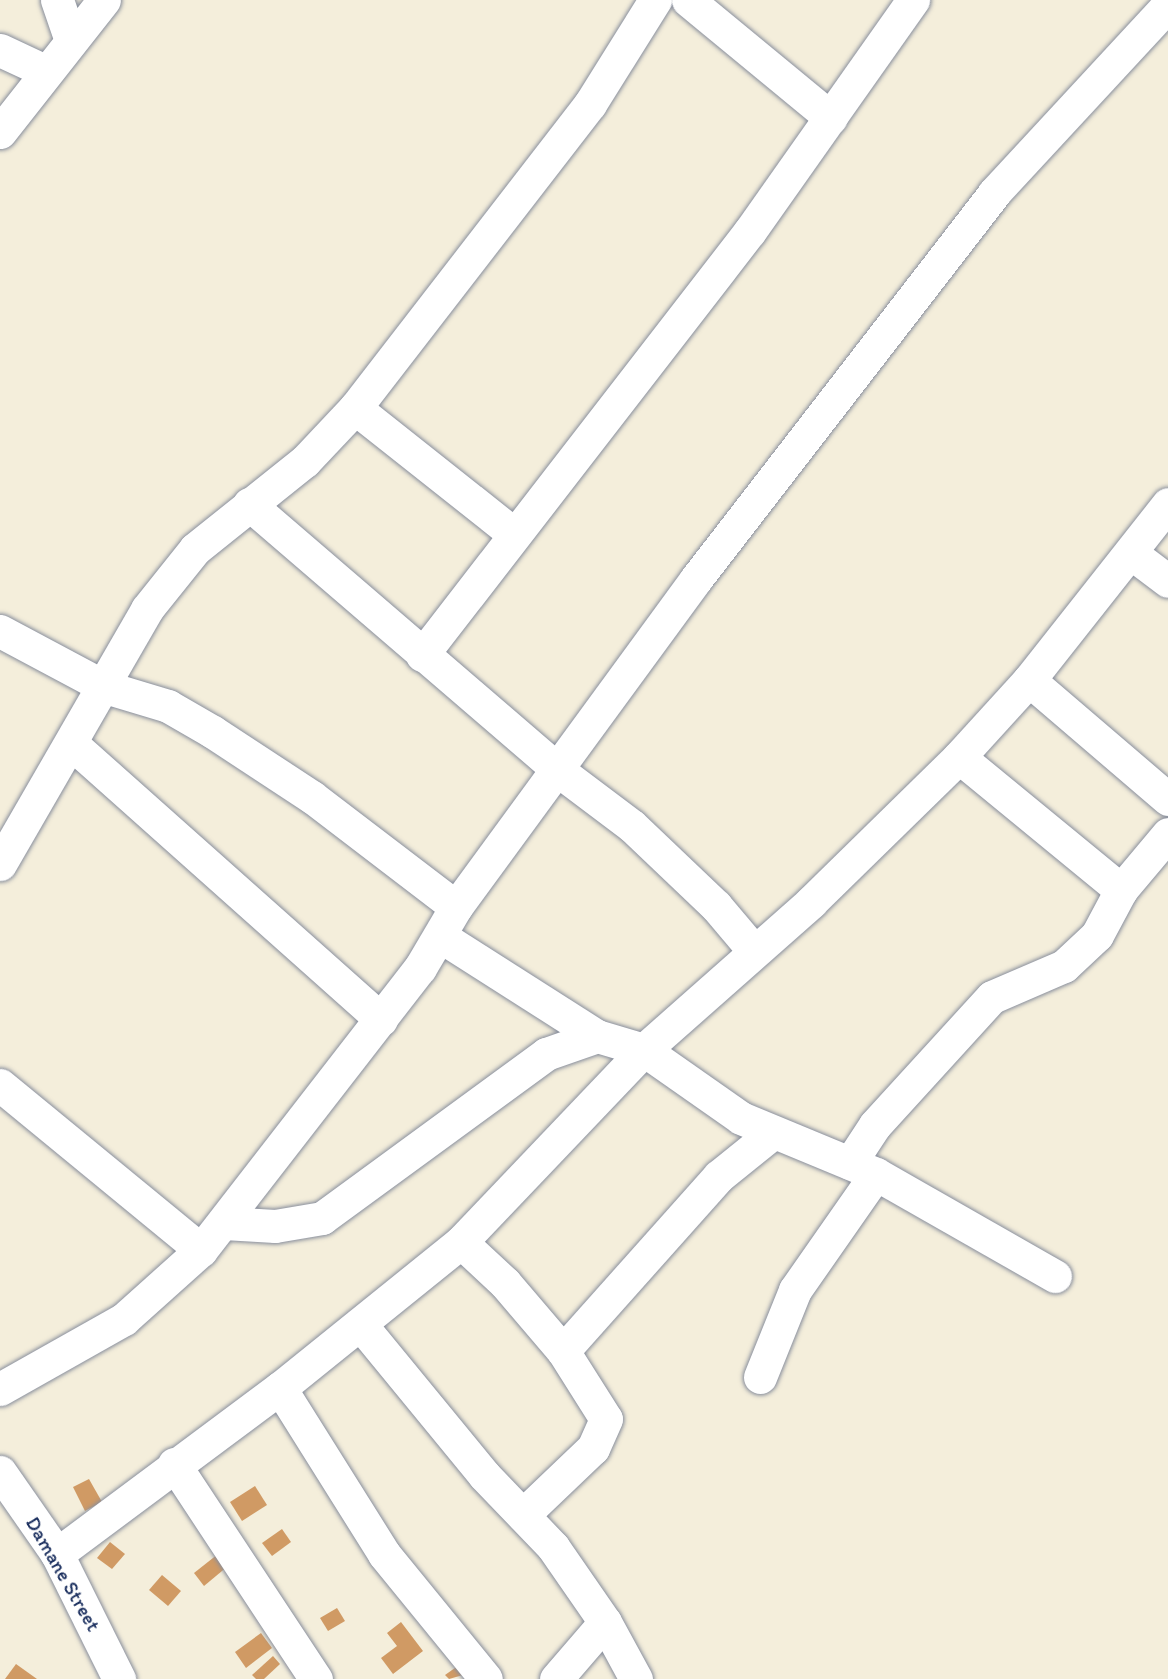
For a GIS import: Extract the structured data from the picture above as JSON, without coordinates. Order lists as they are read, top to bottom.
{
  "streets": {
    "street": ["Damane Street"]
  }
}
